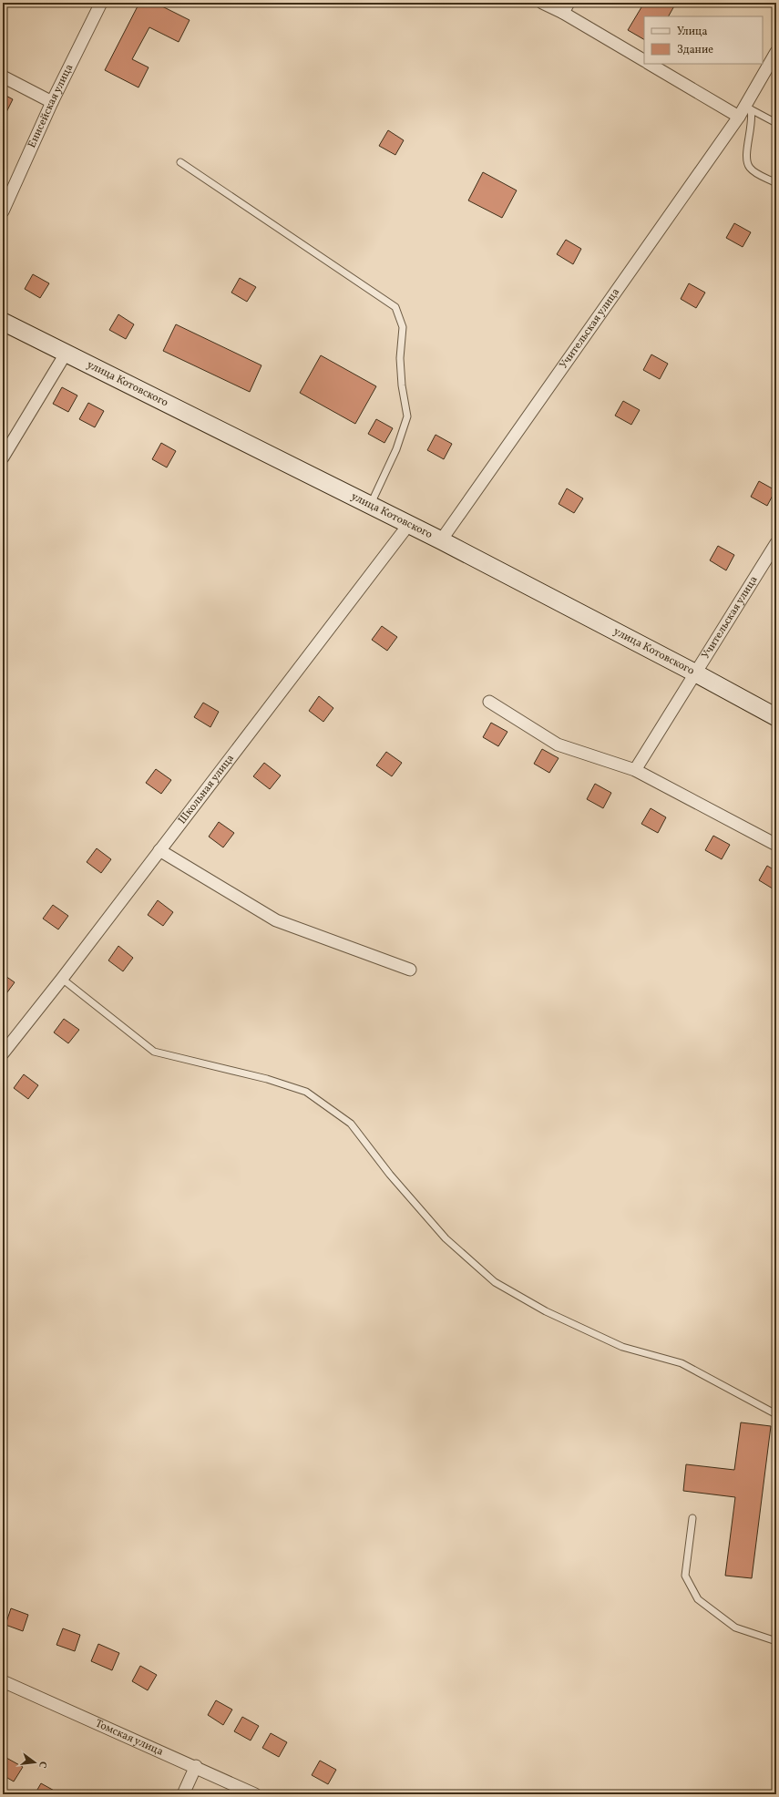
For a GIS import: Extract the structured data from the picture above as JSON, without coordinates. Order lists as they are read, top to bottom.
{
  "streets": {
    "main road": ["улица Котовского"],
    "street": [
      "Енисейская улица",
      "Учительская улица",
      "Школьная улица",
      "Томская улица"
    ]
  },
  "crossings": [
    ["Учительская улица", "улица Котовского"],
    ["улица Котовского", "Школьная улица"]
  ],
  "legend": ["Улица", "Здание"],
  "north": "right"
}
